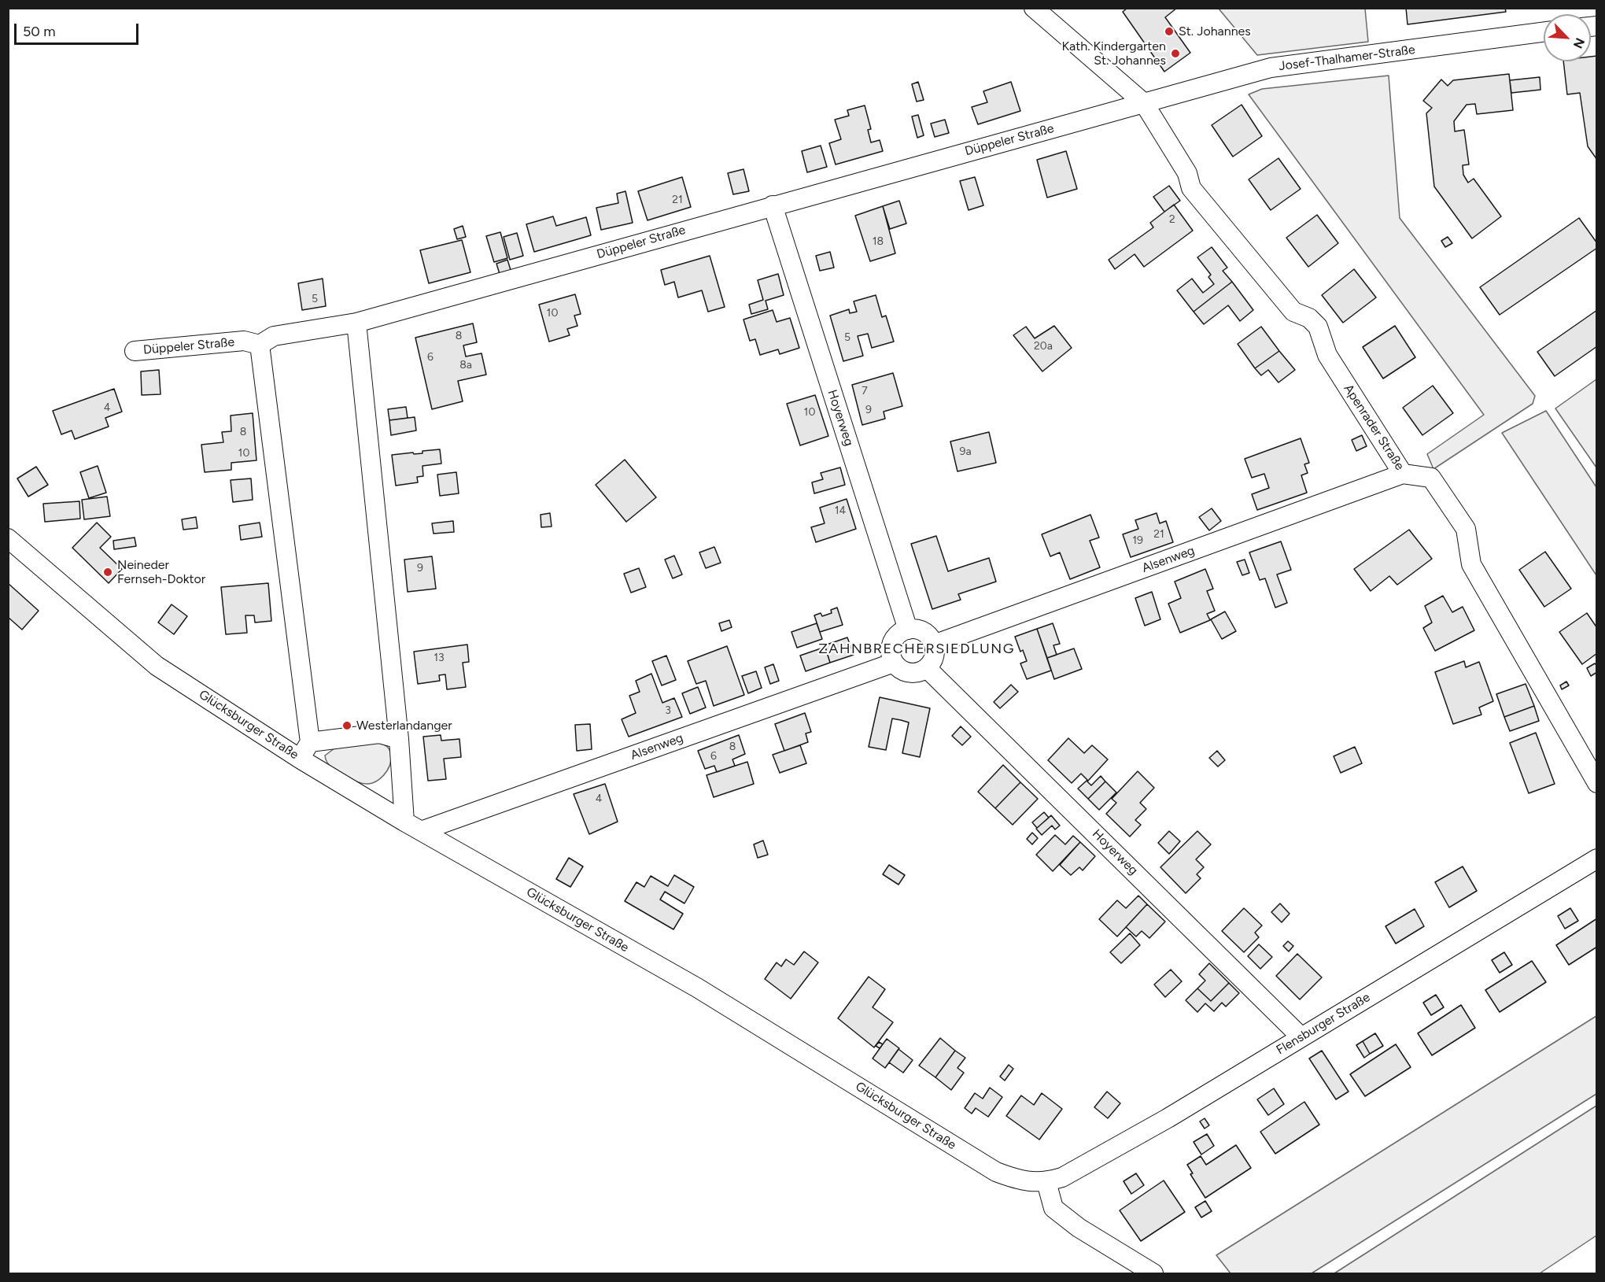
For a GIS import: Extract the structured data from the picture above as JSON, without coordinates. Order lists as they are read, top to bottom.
{
  "streets": {
    "street": [
      "Josef-Thalhamer-Straße",
      "Düppeler Straße",
      "Hoyerweg",
      "Apenrader Straße",
      "Alsenweg",
      "Glücksburger Straße",
      "Flensburger Straße"
    ]
  },
  "crossings": [
    ["Josef-Thalhamer-Straße", "Düppeler Straße"],
    ["Josef-Thalhamer-Straße", "Apenrader Straße"],
    ["Düppeler Straße", "Hoyerweg"],
    ["Düppeler Straße", "Apenrader Straße"],
    ["Hoyerweg", "Alsenweg"],
    ["Hoyerweg", "Flensburger Straße"],
    ["Apenrader Straße", "Alsenweg"],
    ["Alsenweg", "Glücksburger Straße"],
    ["Glücksburger Straße", "Flensburger Straße"]
  ],
  "districts": ["ZAHNBRECHERSIEDLUNG"],
  "places": [
    "St. Johannes",
    "Kath. Kindergarten St. Johannes",
    "Neineder Fernseh-Doktor",
    "Westerlandanger"
  ],
  "house_numbers": [
    "21",
    "2",
    "18",
    "5",
    "10",
    "8",
    "5",
    "20a",
    "6",
    "8a",
    "7",
    "4",
    "9",
    "10",
    "8",
    "9a",
    "10",
    "14",
    "21",
    "19",
    "9",
    "13",
    "3",
    "8",
    "6",
    "4"
  ],
  "scale_bar": "50 m",
  "north": "bottom right"
}
